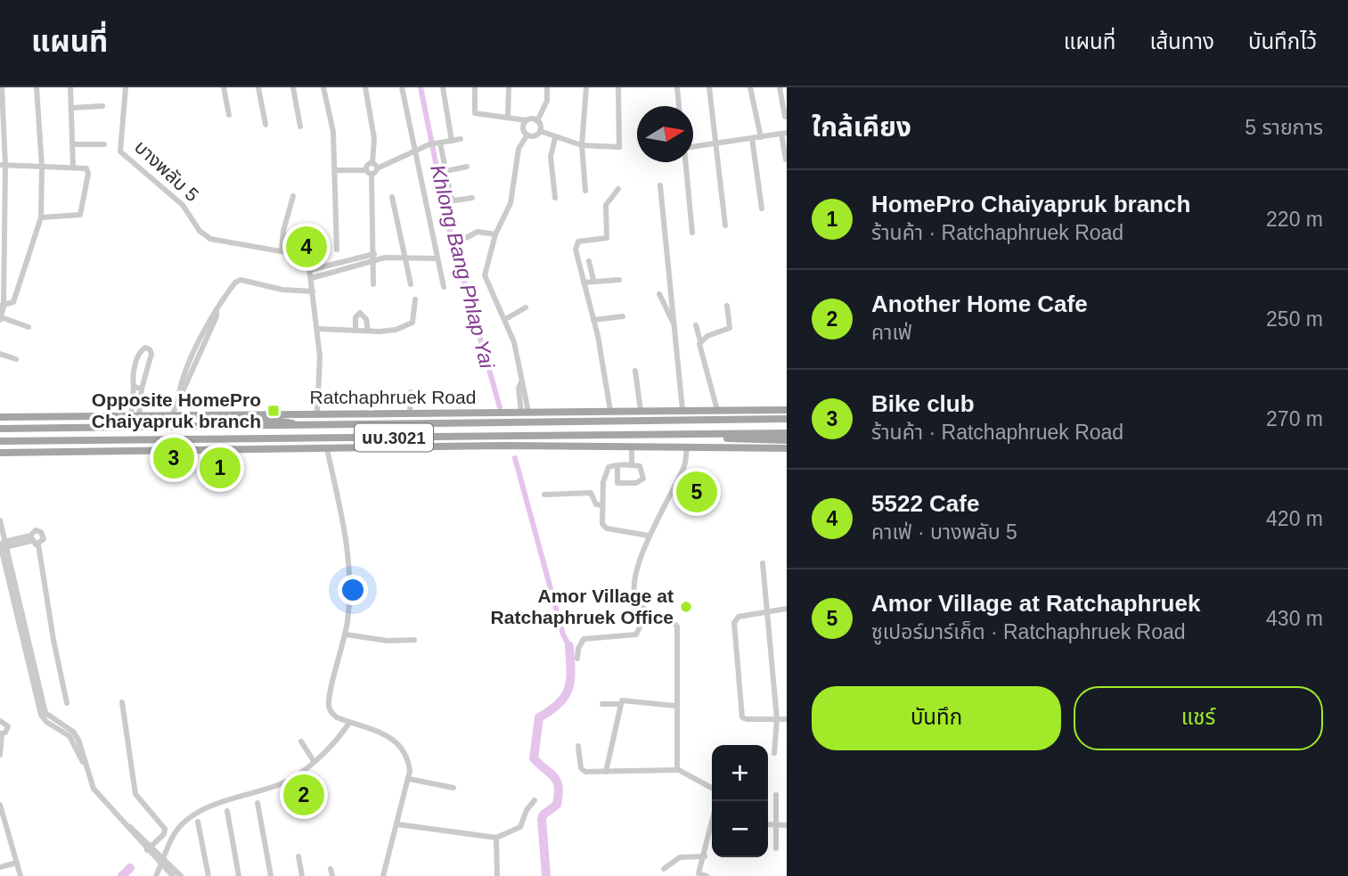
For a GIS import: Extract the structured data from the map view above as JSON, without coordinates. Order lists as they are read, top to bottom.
{
  "streets": {
    "main road": ["Ratchaphruek Road", "นบ.3021"],
    "street": ["บางพลับ 5"]
  },
  "water": ["Khlong Bang Phlap Yai"],
  "places": {
    "transit": ["Opposite HomePro Chaiyapruk branch"],
    "other": ["Amor Village at Ratchaphruek Office"]
  },
  "north": "right",
  "page": {
    "header": "แผนที่",
    "nav": ["แผนที่", "เส้นทาง", "บันทึกไว้"],
    "heading": ["ใกล้เคียง", "5 รายการ"],
    "list": [
      {
        "mark": "1",
        "name": "HomePro Chaiyapruk branch",
        "note": "ร้านค้า · Ratchaphruek Road",
        "value": "220 m"
      },
      {
        "mark": "2",
        "name": "Another Home Cafe",
        "note": "คาเฟ่",
        "value": "250 m"
      },
      {
        "mark": "3",
        "name": "Bike club",
        "note": "ร้านค้า · Ratchaphruek Road",
        "value": "270 m"
      },
      {
        "mark": "4",
        "name": "5522 Cafe",
        "note": "คาเฟ่ · บางพลับ 5",
        "value": "420 m"
      },
      {
        "mark": "5",
        "name": "Amor Village at Ratchaphruek",
        "note": "ซูเปอร์มาร์เก็ต · Ratchaphruek Road",
        "value": "430 m"
      }
    ],
    "pins": [
      "4",
      "3",
      "1",
      "5",
      "2"
    ],
    "buttons": ["บันทึก", "แชร์"],
    "map_buttons": ["+", "−"]
  }
}
